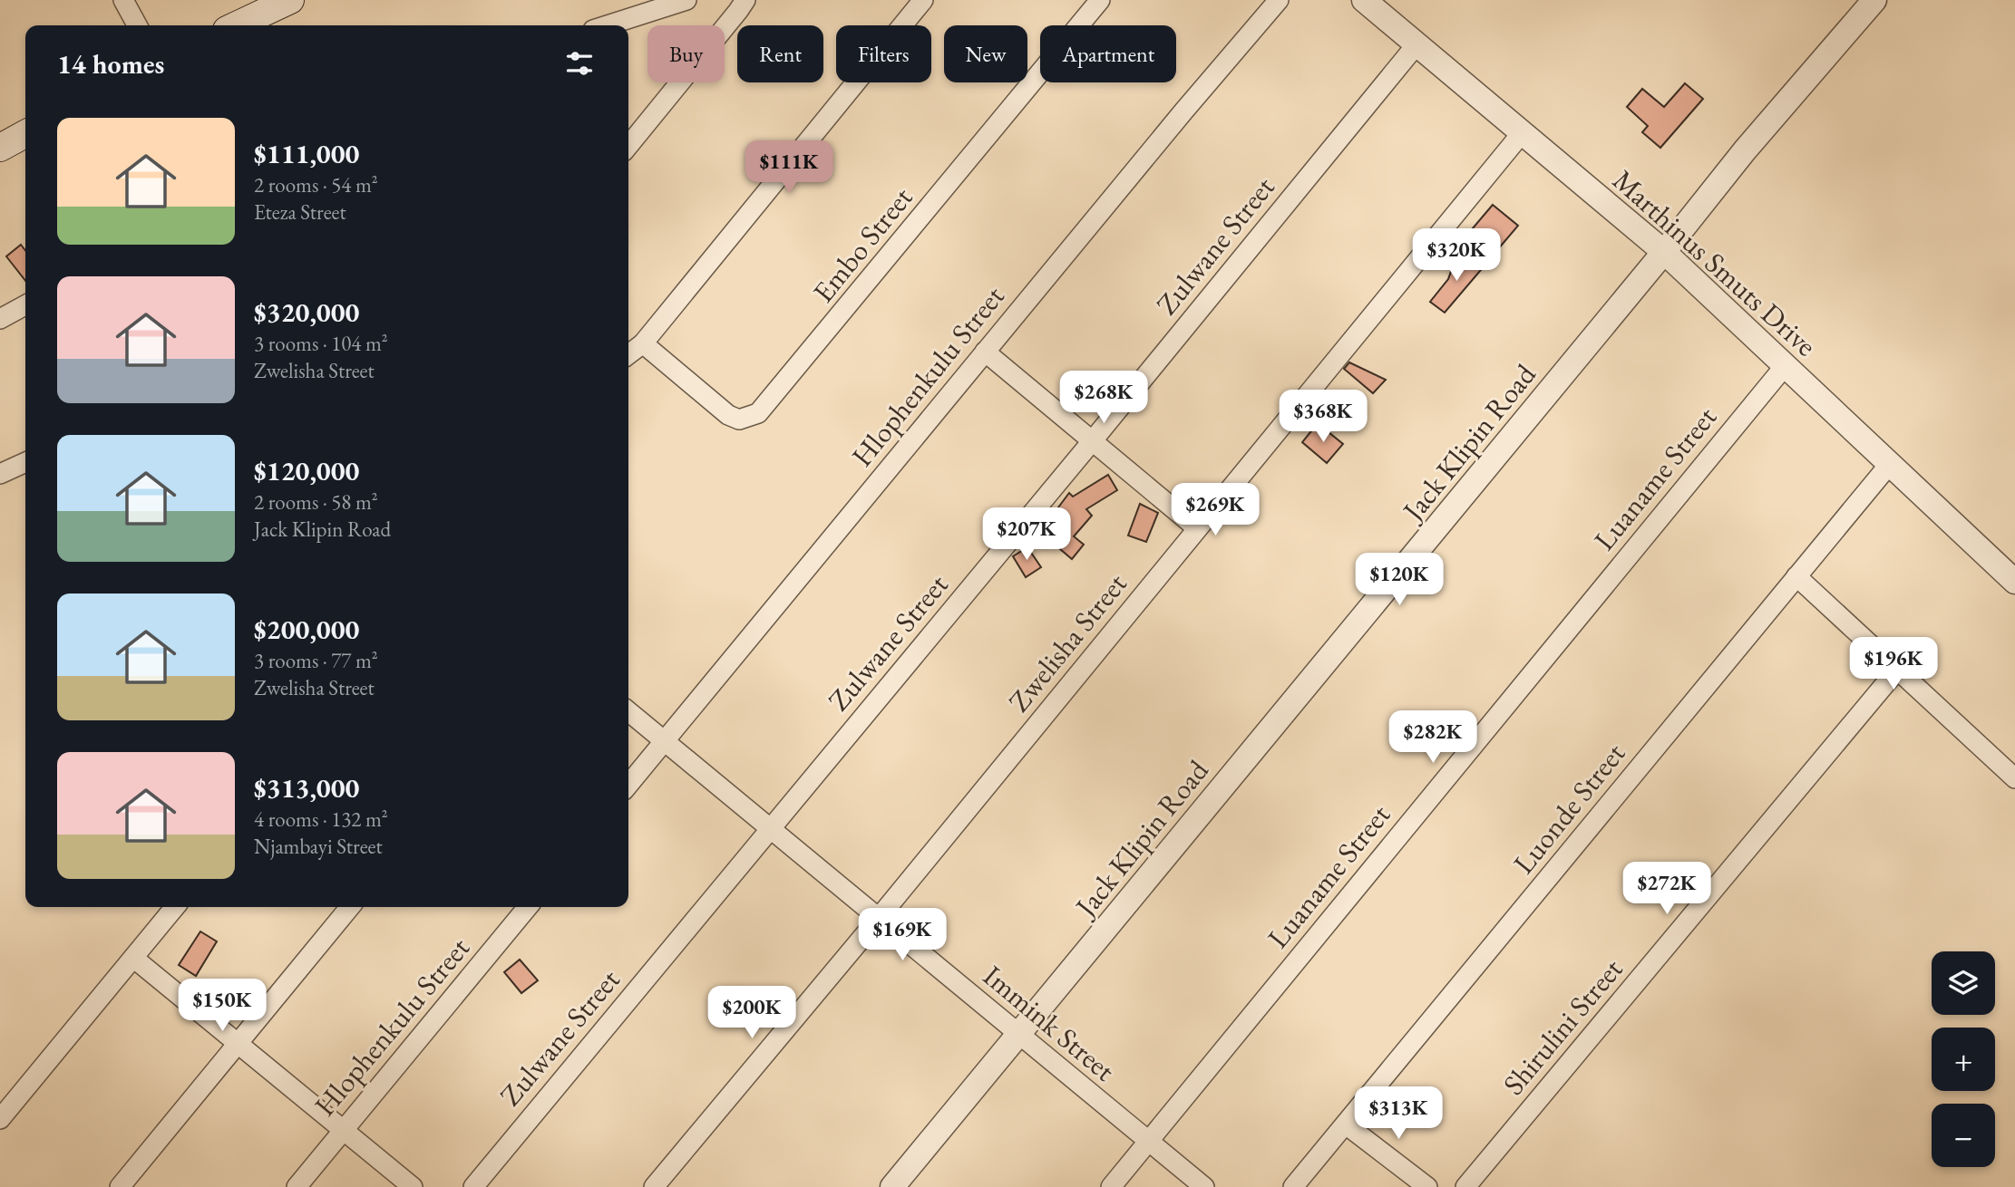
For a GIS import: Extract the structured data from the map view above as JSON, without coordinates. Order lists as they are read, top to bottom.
{
  "streets": {
    "street": [
      "Embo Street",
      "Zulwane Street",
      "Marthinus Smuts Drive",
      "Hlophenkulu Street",
      "Jack Klipin Road",
      "Luaname Street",
      "Zwelisha Street",
      "Luonde Street",
      "Immink Street",
      "Shirulini Street"
    ]
  },
  "crossings": [
    ["Zulwane Street", "Marthinus Smuts Drive"],
    ["Zulwane Street", "Immink Street"],
    ["Marthinus Smuts Drive", "Jack Klipin Road"],
    ["Marthinus Smuts Drive", "Luaname Street"],
    ["Marthinus Smuts Drive", "Zwelisha Street"],
    ["Marthinus Smuts Drive", "Luonde Street"],
    ["Hlophenkulu Street", "Immink Street"],
    ["Jack Klipin Road", "Immink Street"],
    ["Luaname Street", "Immink Street"],
    ["Zwelisha Street", "Immink Street"]
  ],
  "page": {
    "chip": [
      "Buy",
      "Rent",
      "Filters",
      "New",
      "Apartment"
    ],
    "heading": "14 homes",
    "list": [
      {
        "name": "$111,000",
        "note": "2 rooms · 54 m² · Eteza Street"
      },
      {
        "name": "$320,000",
        "note": "3 rooms · 104 m² · Zwelisha Street"
      },
      {
        "name": "$120,000",
        "note": "2 rooms · 58 m² · Jack Klipin Road"
      },
      {
        "name": "$200,000",
        "note": "3 rooms · 77 m² · Zwelisha Street"
      },
      {
        "name": "$313,000",
        "note": "4 rooms · 132 m² · Njambayi Street"
      }
    ],
    "price": [
      "$111K",
      "$320K",
      "$268K",
      "$368K",
      "$269K",
      "$207K",
      "$120K",
      "$196K",
      "$282K",
      "$272K",
      "$169K",
      "$150K",
      "$200K",
      "$313K"
    ],
    "map_buttons": ["+", "−"]
  }
}
